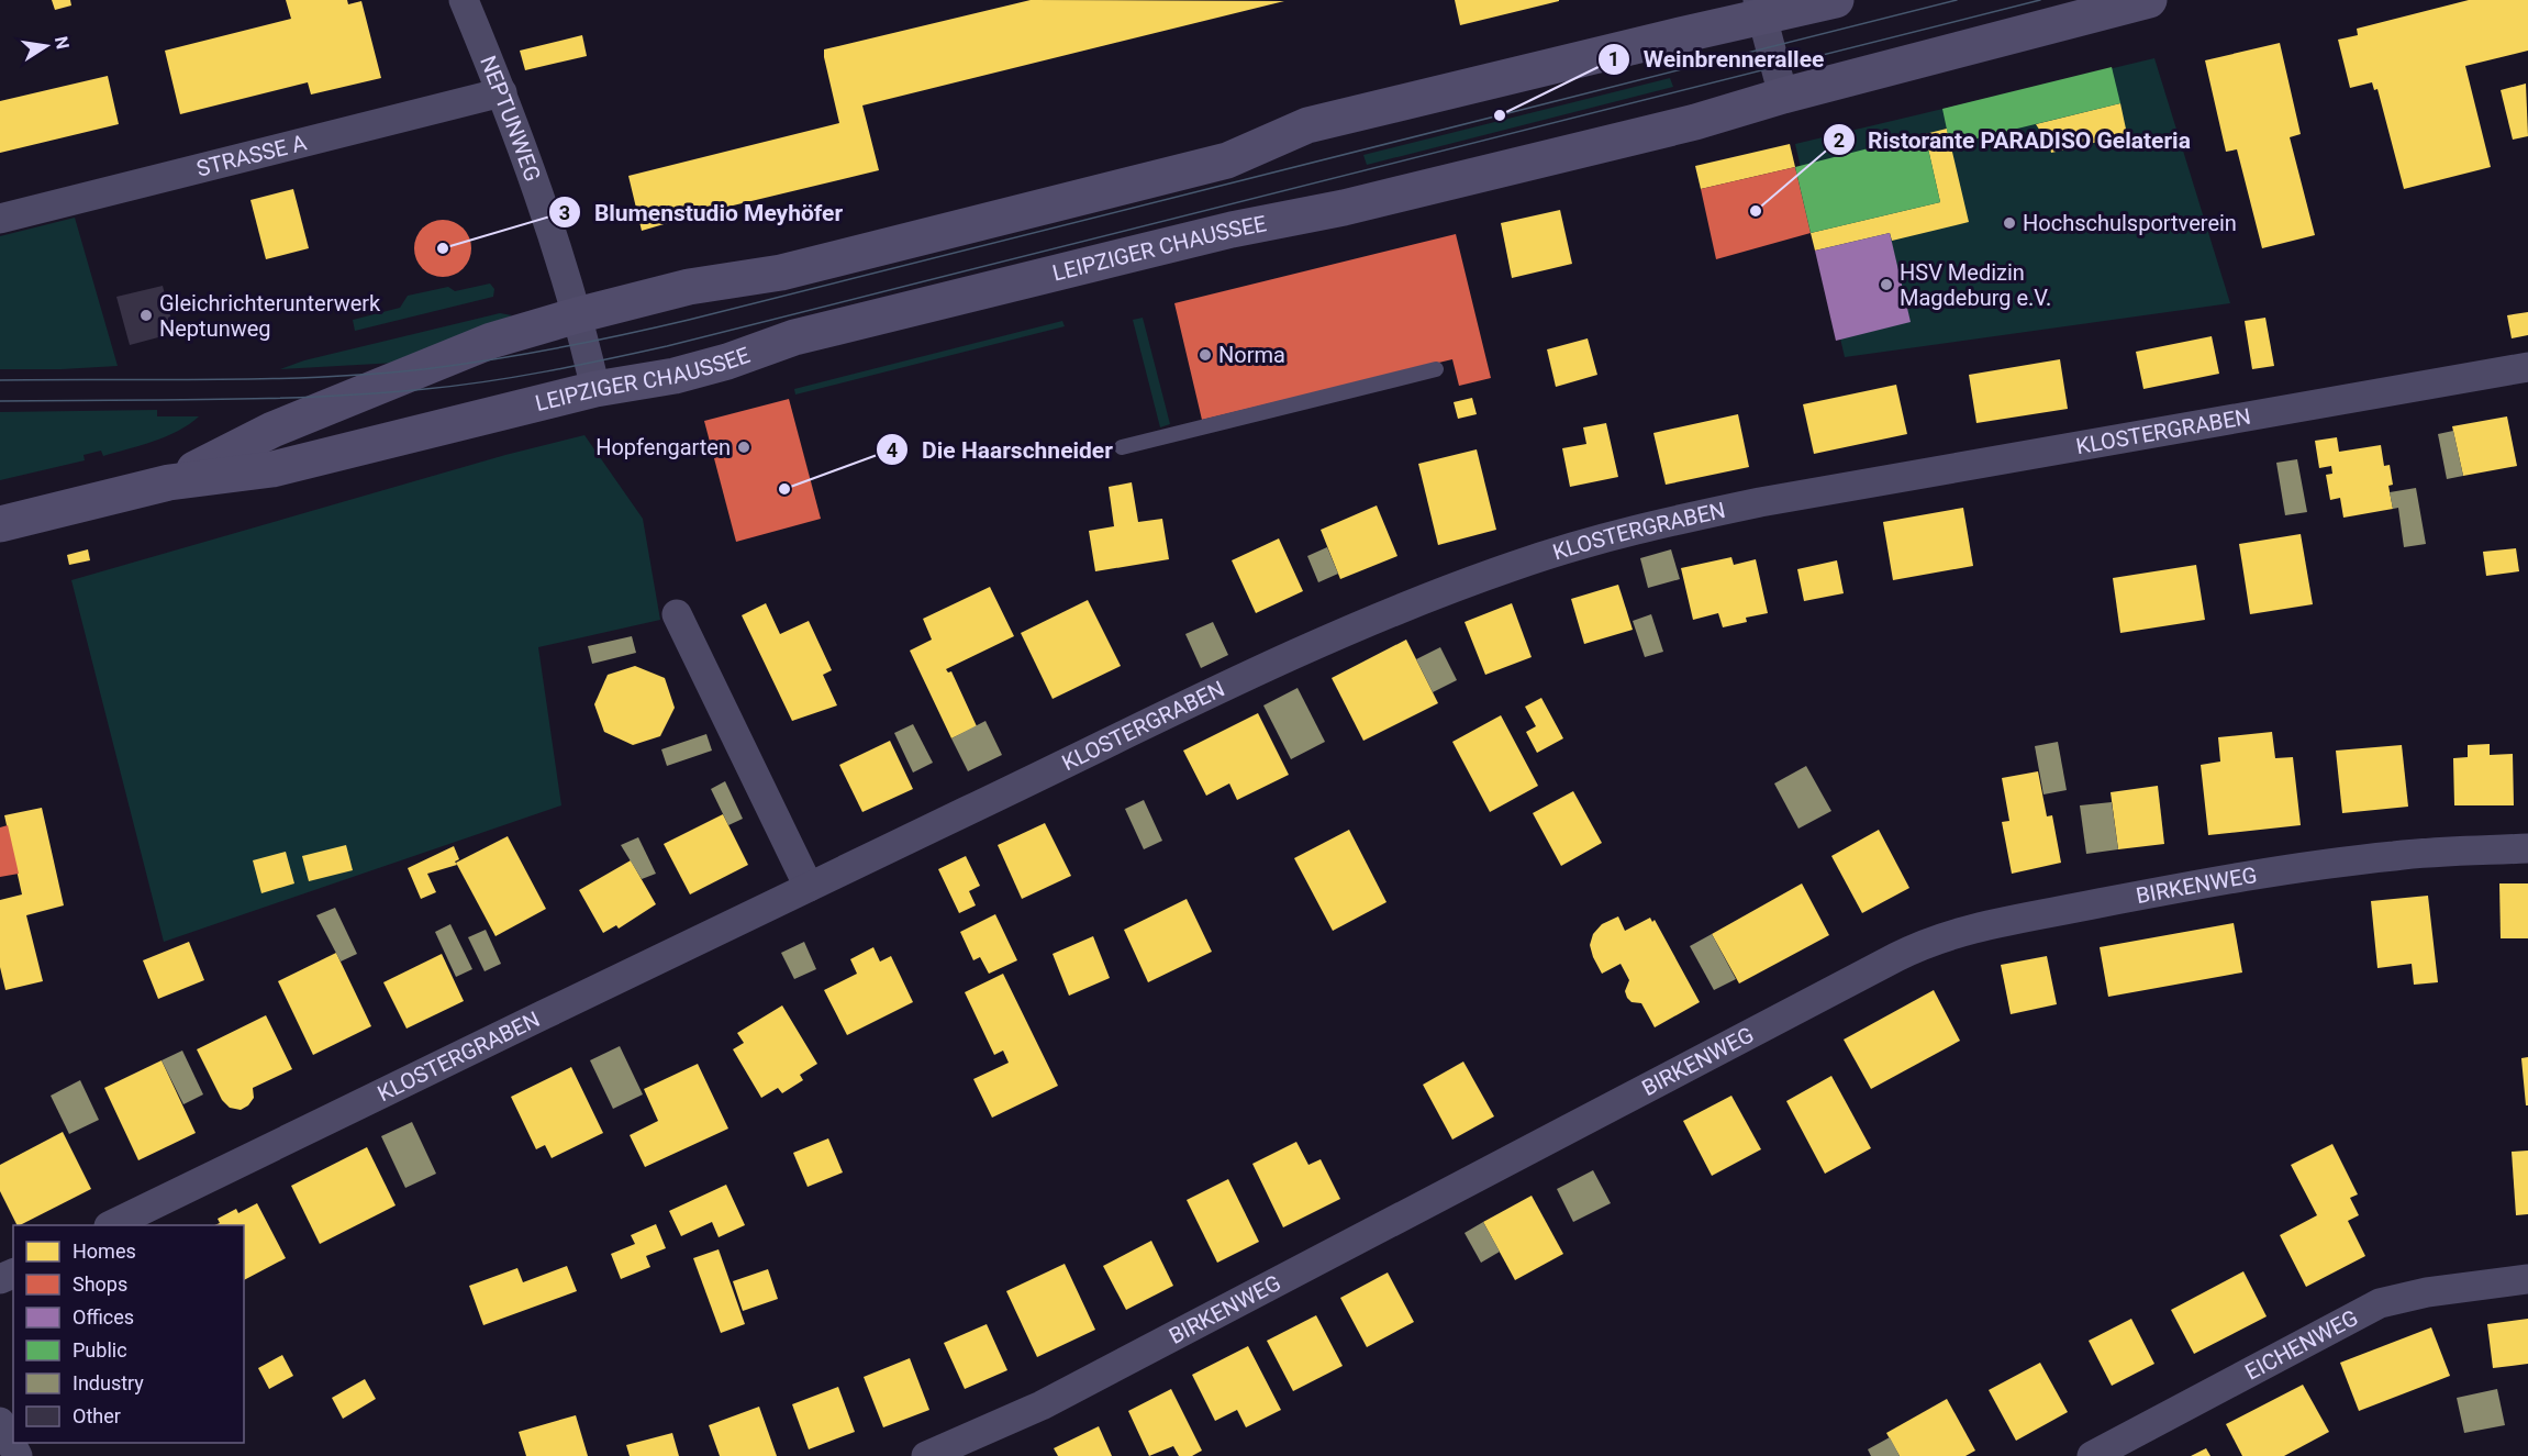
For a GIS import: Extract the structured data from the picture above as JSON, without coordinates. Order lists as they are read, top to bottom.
{
  "streets": {
    "main road": ["LEIPZIGER CHAUSSEE"],
    "street": [
      "NEPTUNWEG",
      "STRASSE A",
      "KLOSTERGRABEN",
      "BIRKENWEG",
      "EICHENWEG"
    ]
  },
  "crossings": [
    ["NEPTUNWEG", "STRASSE A"],
    ["NEPTUNWEG", "LEIPZIGER CHAUSSEE"]
  ],
  "places": [
    "Weinbrennerallee",
    "Ristorante PARADISO Gelateria",
    "Hochschulsportverein",
    "Blumenstudio Meyhöfer",
    "HSV Medizin Magdeburg e.V.",
    "Gleichrichterunterwerk Neptunweg",
    "Norma",
    "Hopfengarten",
    "Die Haarschneider"
  ],
  "legend": [
    "Homes",
    "Shops",
    "Offices",
    "Public",
    "Industry",
    "Other"
  ],
  "north": "right"
}
